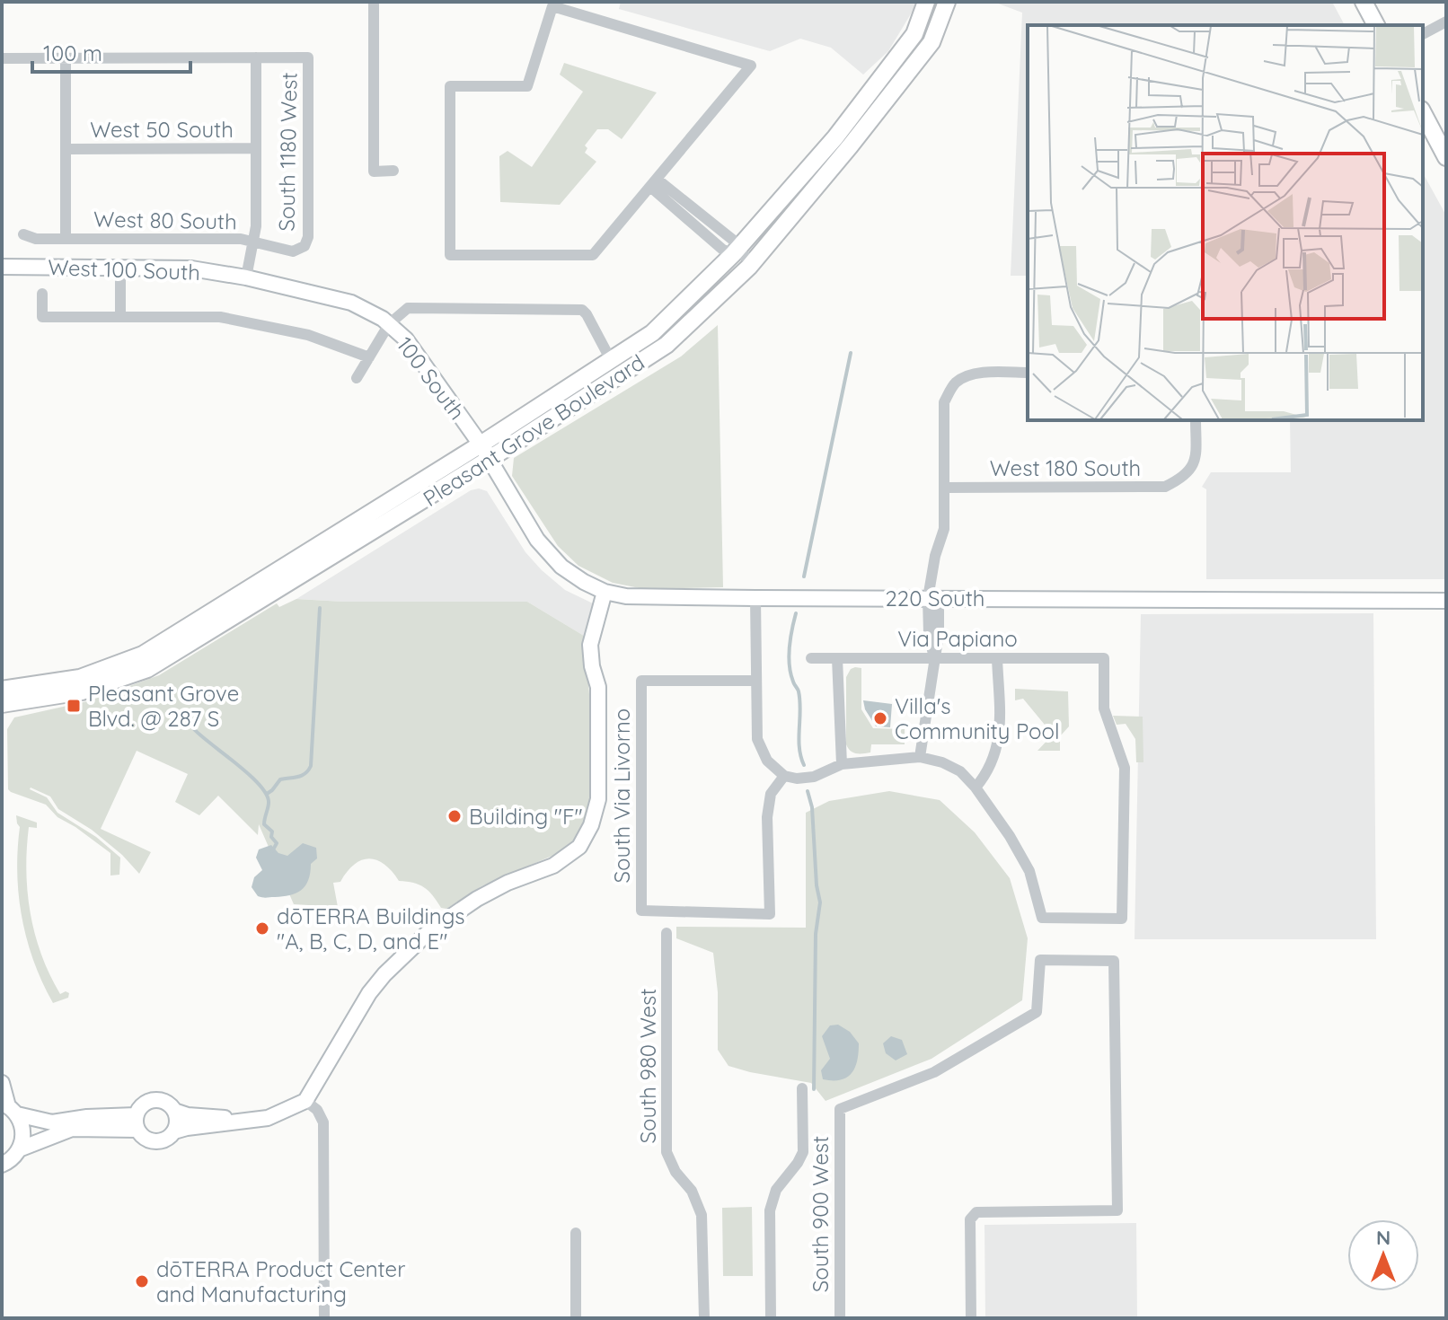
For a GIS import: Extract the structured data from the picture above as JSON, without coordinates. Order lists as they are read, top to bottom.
{
  "streets": {
    "main road": ["Pleasant Grove Boulevard"],
    "street": [
      "West 50 South",
      "South 1180 West",
      "West 80 South",
      "West 100 South",
      "100 South",
      "West 180 South",
      "220 South",
      "Via Papiano",
      "South Via Livorno",
      "South 980 West",
      "South 900 West"
    ]
  },
  "crossings": [
    ["South 1180 West", "West 80 South"],
    ["West 100 South", "100 South"],
    ["100 South", "Pleasant Grove Boulevard"],
    ["100 South", "220 South"],
    ["Pleasant Grove Boulevard", "220 South"]
  ],
  "places": {
    "transit": ["Pleasant Grove Blvd. @ 287 S"],
    "other": [
      "Villa's Community Pool",
      "Building \"F\"",
      "dōTERRA Buildings \"A, B, C, D, and E\"",
      "dōTERRA Product Center and Manufacturing"
    ]
  },
  "scale_bar": "100 m",
  "north": "top"
}
